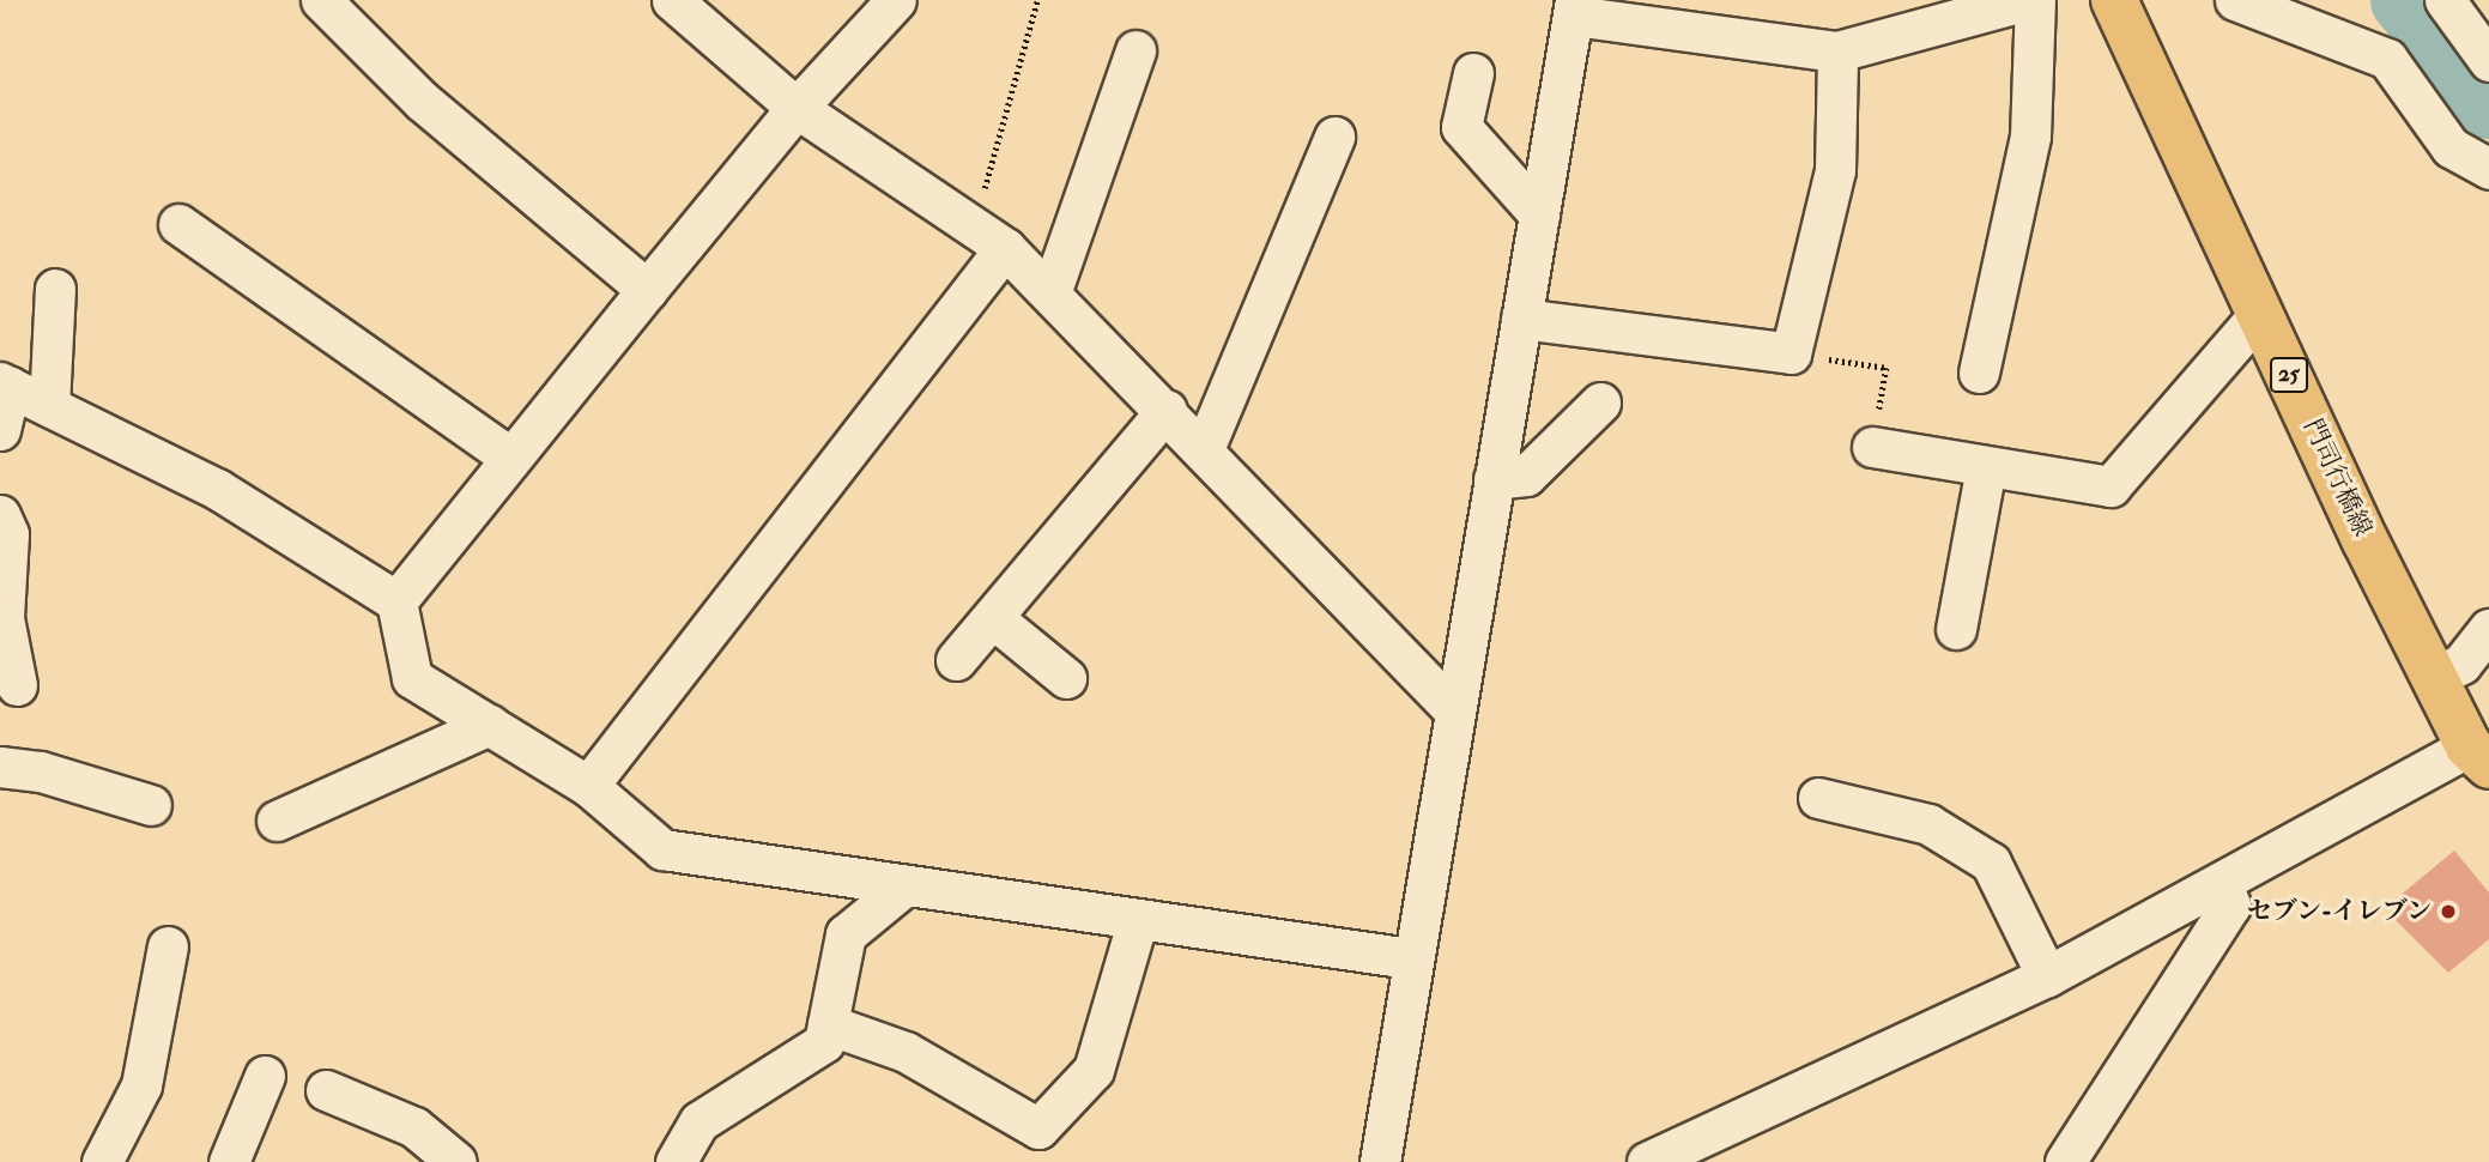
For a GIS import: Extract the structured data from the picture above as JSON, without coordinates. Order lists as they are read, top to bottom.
{
  "streets": {
    "main road": ["25", "門司行橋線"]
  },
  "places": ["セブン-イレブン"]
}
